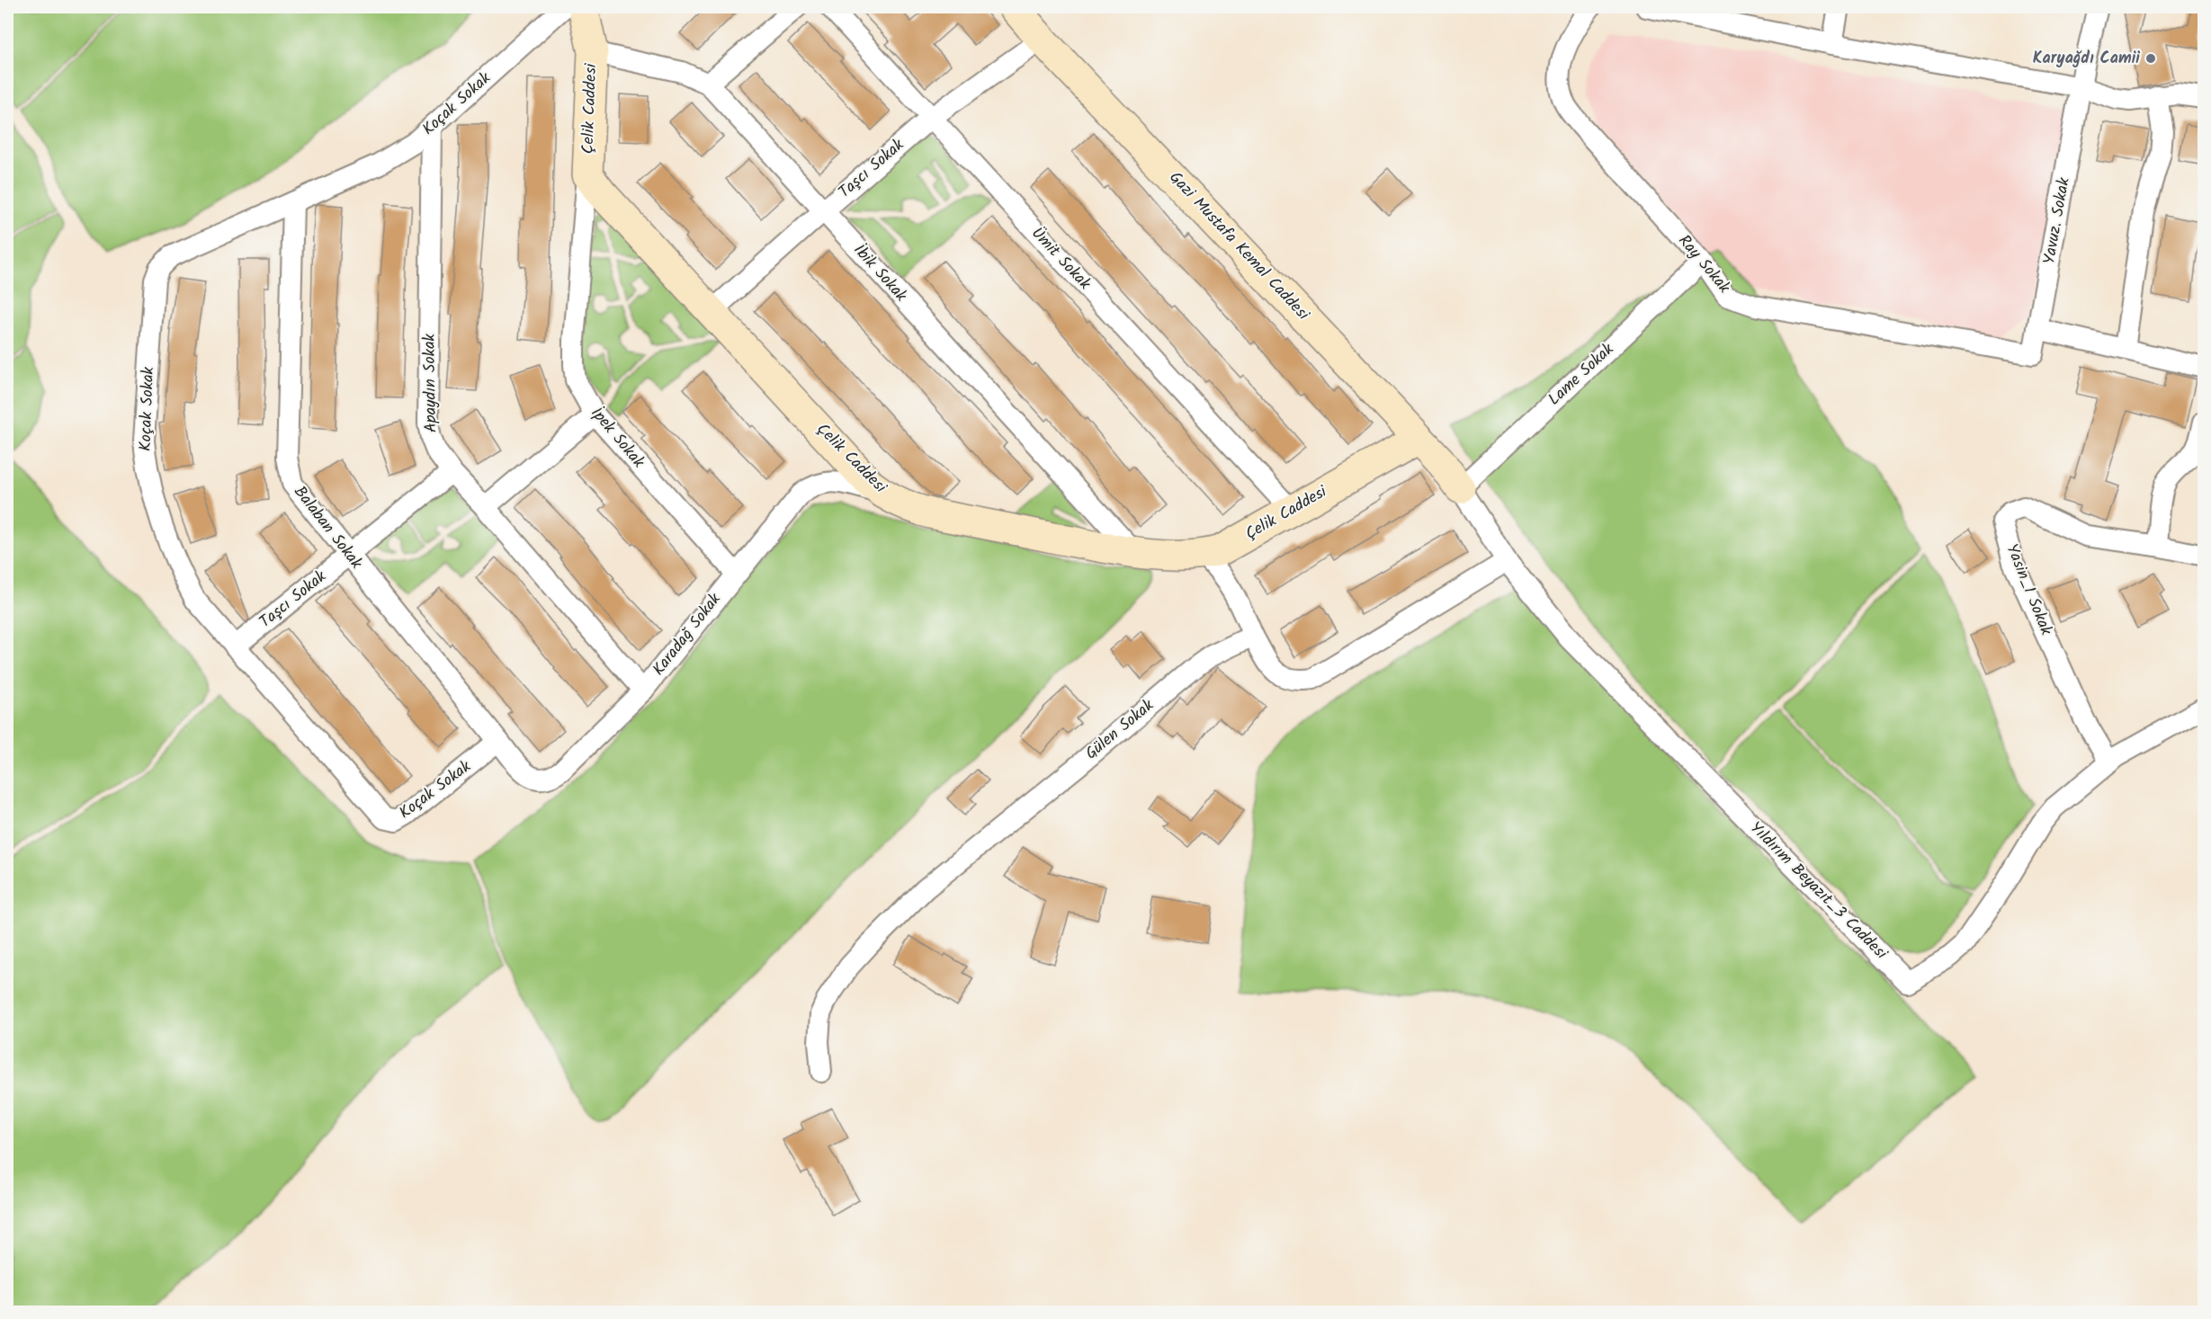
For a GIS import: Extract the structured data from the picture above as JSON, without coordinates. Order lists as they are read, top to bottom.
{
  "streets": {
    "street": [
      "Koçak Sokak",
      "Çelik Caddesi",
      "Taşcı Sokak",
      "Yavuz. Sokak",
      "Gazi Mustafa Kemal Caddesi",
      "Ümit Sokak",
      "Ray Sokak",
      "İbik Sokak",
      "Lame Sokak",
      "Apaydın Sokak",
      "İpek Sokak",
      "Balaban Sokak",
      "Yasin_1 Sokak",
      "Karadağ Sokak",
      "Gülen Sokak",
      "Yıldırım Beyazıt_3 Caddesi"
    ]
  },
  "crossings": [
    ["Koçak Sokak", "Taşcı Sokak"],
    ["Koçak Sokak", "Apaydın Sokak"],
    ["Koçak Sokak", "Balaban Sokak"],
    ["Koçak Sokak", "Karadağ Sokak"],
    ["Çelik Caddesi", "Taşcı Sokak"],
    ["Çelik Caddesi", "Gazi Mustafa Kemal Caddesi"],
    ["Çelik Caddesi", "Ümit Sokak"],
    ["Çelik Caddesi", "İbik Sokak"],
    ["Çelik Caddesi", "İpek Sokak"],
    ["Çelik Caddesi", "Karadağ Sokak"],
    ["Taşcı Sokak", "Gazi Mustafa Kemal Caddesi"],
    ["Taşcı Sokak", "Ümit Sokak"],
    ["Taşcı Sokak", "İbik Sokak"],
    ["Taşcı Sokak", "Apaydın Sokak"],
    ["Taşcı Sokak", "Balaban Sokak"],
    ["Yavuz. Sokak", "Ray Sokak"],
    ["Gazi Mustafa Kemal Caddesi", "Lame Sokak"],
    ["Gazi Mustafa Kemal Caddesi", "Yıldırım Beyazıt_3 Caddesi"],
    ["Ray Sokak", "Lame Sokak"],
    ["Lame Sokak", "Yıldırım Beyazıt_3 Caddesi"],
    ["Apaydın Sokak", "Karadağ Sokak"],
    ["İpek Sokak", "Karadağ Sokak"],
    ["Balaban Sokak", "Karadağ Sokak"],
    ["Yasin_1 Sokak", "Yıldırım Beyazıt_3 Caddesi"]
  ],
  "places": ["Karyağdı Camii"]
}
